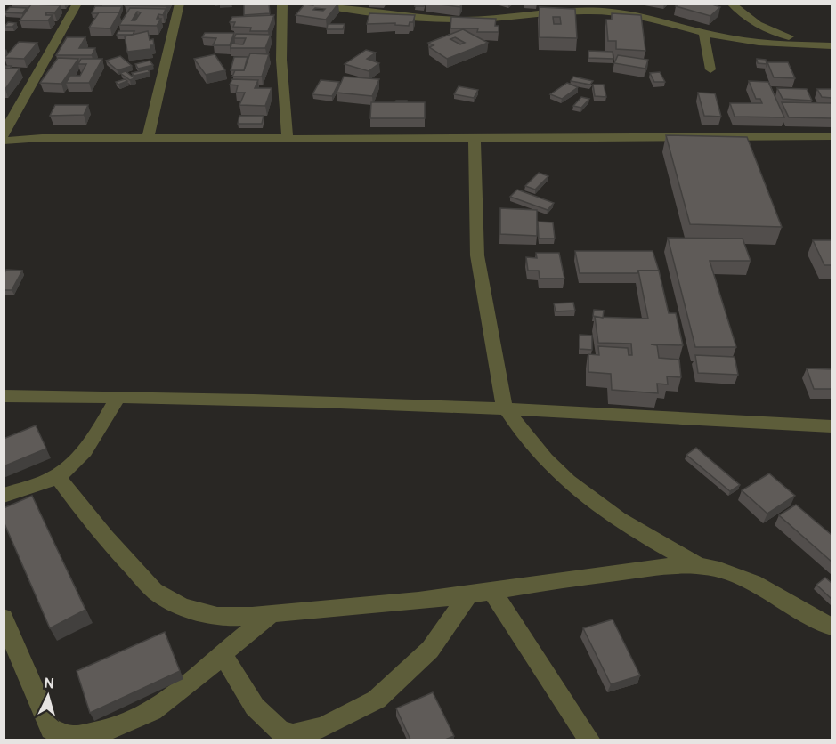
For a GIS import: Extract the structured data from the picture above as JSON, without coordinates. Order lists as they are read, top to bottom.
{
  "north": "top"
}
